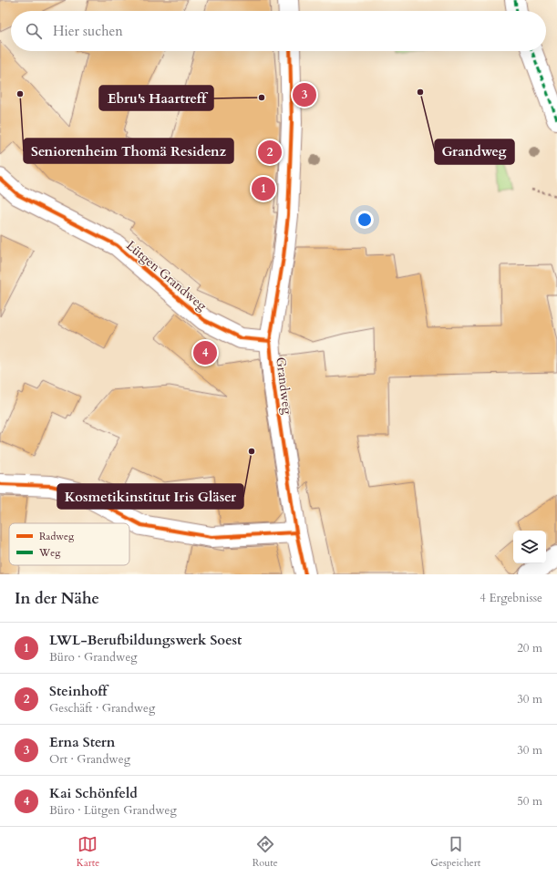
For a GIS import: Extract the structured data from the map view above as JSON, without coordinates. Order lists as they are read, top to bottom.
{
  "streets": {
    "street": ["Lütgen Grandweg", "Grandweg"]
  },
  "crossings": [
    ["Lütgen Grandweg", "Grandweg"]
  ],
  "places": [
    "Grandweg",
    "Seniorenheim Thomä Residenz",
    "Ebru's Haartreff",
    "Kosmetikinstitut Iris Gläser"
  ],
  "legend": ["Radweg", "Weg"],
  "page": {
    "search": "Hier suchen",
    "pins": [
      "3",
      "2",
      "1",
      "4"
    ],
    "heading": ["In der Nähe", "4 Ergebnisse"],
    "list": [
      {
        "mark": "1",
        "name": "LWL-Berufbildungswerk Soest",
        "note": "Büro · Grandweg",
        "value": "20 m"
      },
      {
        "mark": "2",
        "name": "Steinhoff",
        "note": "Geschäft · Grandweg",
        "value": "30 m"
      },
      {
        "mark": "3",
        "name": "Erna Stern",
        "note": "Ort · Grandweg",
        "value": "30 m"
      },
      {
        "mark": "4",
        "name": "Kai Schönfeld",
        "note": "Büro · Lütgen Grandweg",
        "value": "50 m"
      }
    ],
    "nav": ["Karte", "Route", "Gespeichert"]
  }
}
